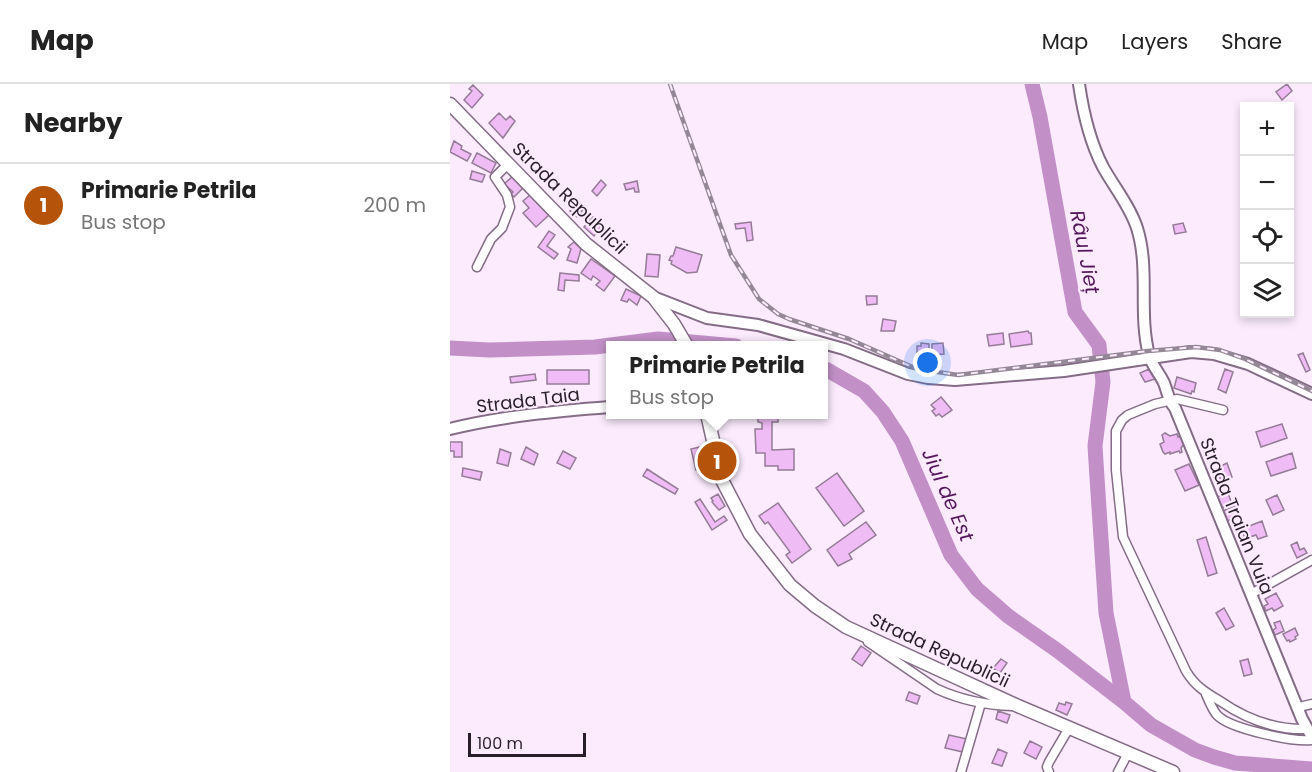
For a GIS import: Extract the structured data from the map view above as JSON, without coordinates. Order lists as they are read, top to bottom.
{
  "streets": {
    "main road": ["Strada Republicii"],
    "street": ["Strada Taia", "Strada Traian Vuia"]
  },
  "water": ["Râul Jieț", "Jiul de Est"],
  "scale_bar": "100 m",
  "page": {
    "header": "Map",
    "nav": ["Map", "Layers", "Share"],
    "heading": "Nearby",
    "map_buttons": ["+", "−"],
    "list": [
      {
        "mark": "1",
        "name": "Primarie Petrila",
        "note": "Bus stop",
        "value": "200 m"
      }
    ],
    "popup": ["Primarie Petrila", "Bus stop"],
    "pins": "1",
    "scale": "100 m"
  }
}
